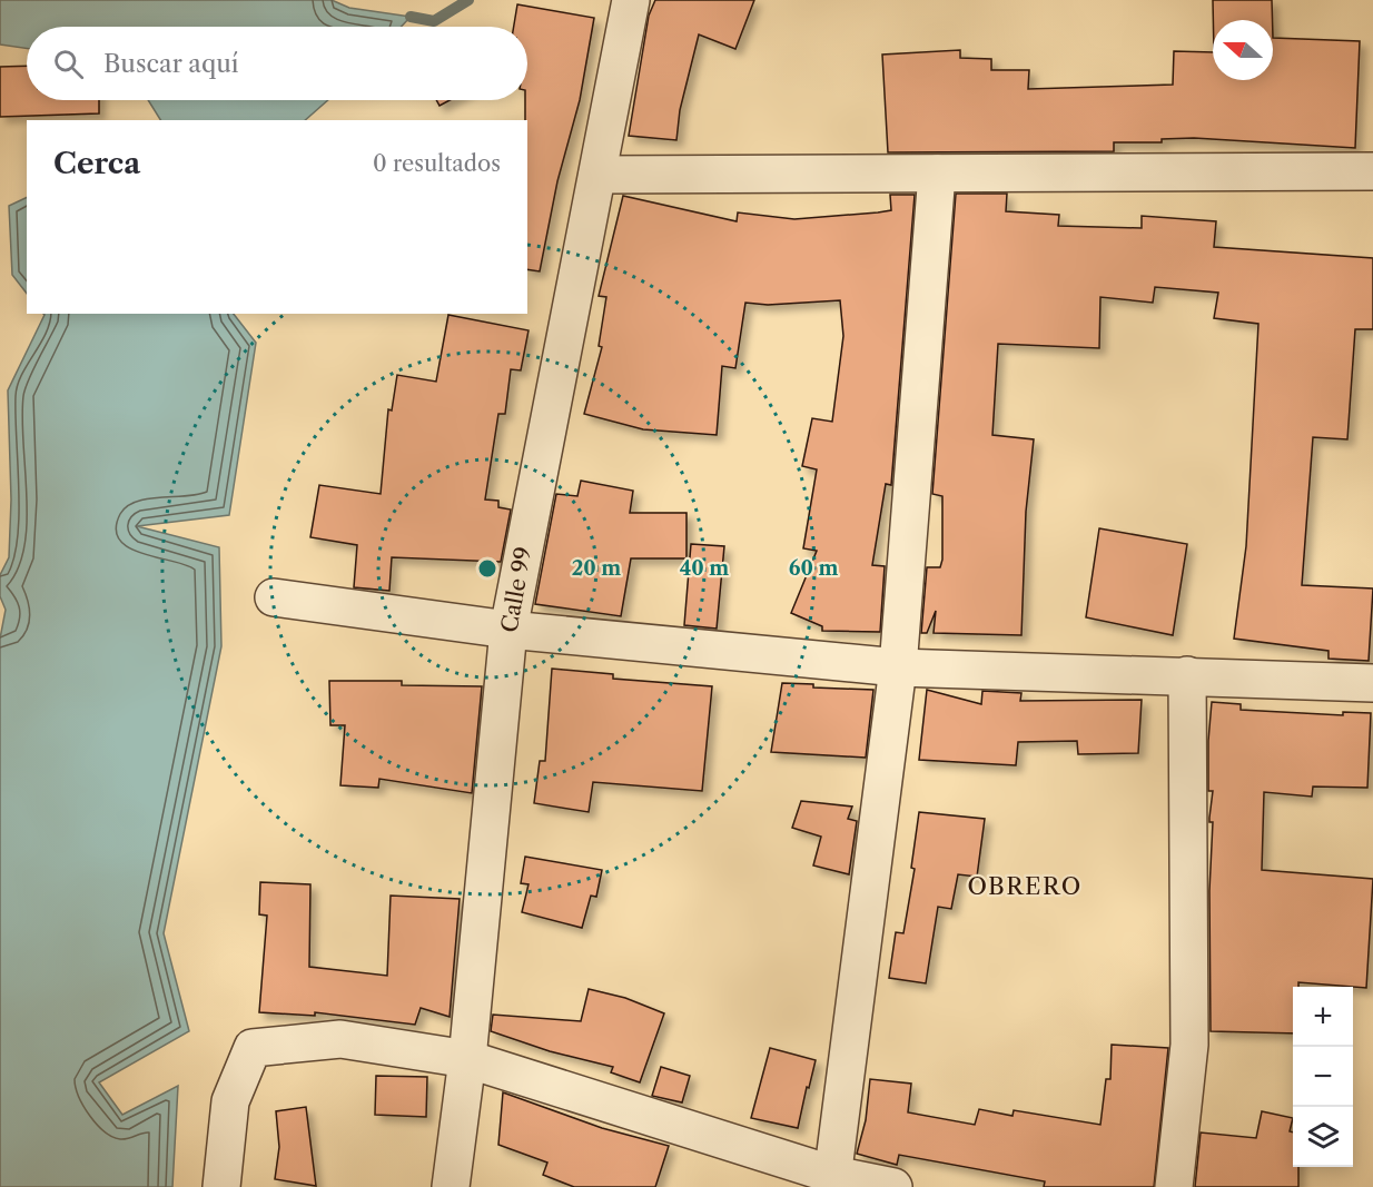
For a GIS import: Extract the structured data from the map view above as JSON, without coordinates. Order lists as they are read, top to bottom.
{
  "streets": {
    "street": ["Calle 99"]
  },
  "districts": ["OBRERO"],
  "north": "left",
  "page": {
    "search": "Buscar aquí",
    "heading": ["Cerca", "0 resultados"],
    "map_buttons": ["+", "−"]
  },
  "rings": ["20 m", "40 m", "60 m"]
}
